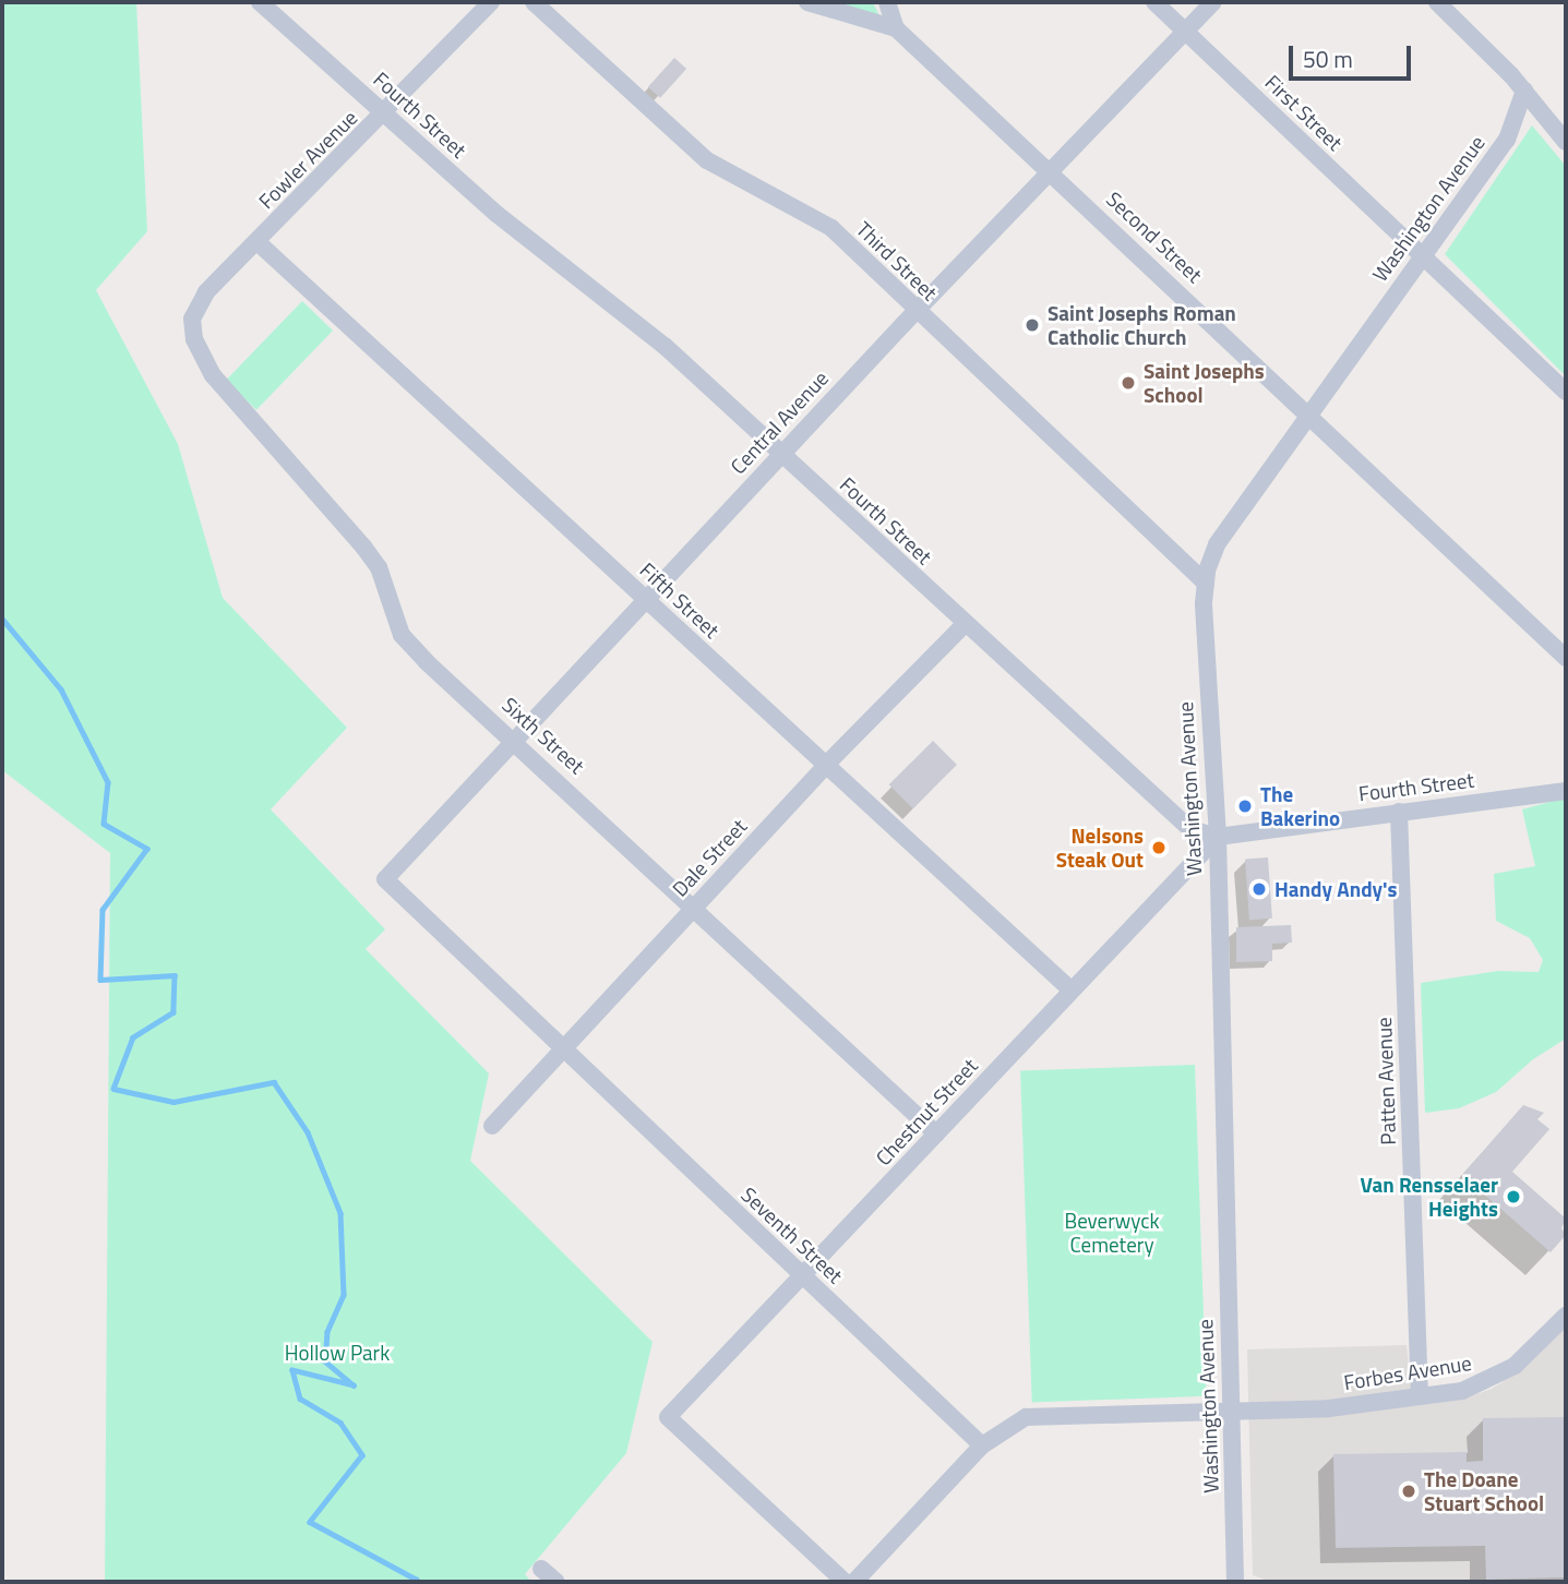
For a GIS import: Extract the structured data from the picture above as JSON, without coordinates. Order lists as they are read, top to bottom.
{
  "streets": {
    "street": [
      "First Street",
      "Fourth Street",
      "Fowler Avenue",
      "Washington Avenue",
      "Second Street",
      "Third Street",
      "Central Avenue",
      "Fifth Street",
      "Sixth Street",
      "Dale Street",
      "Patten Avenue",
      "Chestnut Street",
      "Seventh Street",
      "Forbes Avenue"
    ]
  },
  "crossings": [
    ["First Street", "Washington Avenue"],
    ["First Street", "Central Avenue"],
    ["Fourth Street", "Fowler Avenue"],
    ["Fourth Street", "Washington Avenue"],
    ["Fourth Street", "Central Avenue"],
    ["Fourth Street", "Dale Street"],
    ["Fourth Street", "Patten Avenue"],
    ["Fourth Street", "Chestnut Street"],
    ["Fowler Avenue", "Fifth Street"],
    ["Fowler Avenue", "Sixth Street"],
    ["Washington Avenue", "Second Street"],
    ["Washington Avenue", "Third Street"],
    ["Washington Avenue", "Chestnut Street"],
    ["Washington Avenue", "Forbes Avenue"],
    ["Second Street", "Central Avenue"],
    ["Third Street", "Central Avenue"],
    ["Central Avenue", "Fifth Street"],
    ["Central Avenue", "Sixth Street"],
    ["Central Avenue", "Seventh Street"],
    ["Fifth Street", "Dale Street"],
    ["Fifth Street", "Chestnut Street"],
    ["Sixth Street", "Dale Street"],
    ["Sixth Street", "Chestnut Street"],
    ["Dale Street", "Seventh Street"],
    ["Patten Avenue", "Forbes Avenue"],
    ["Chestnut Street", "Seventh Street"]
  ],
  "parks": ["Beverwyck Cemetery", "Hollow Park"],
  "places": [
    "Saint Josephs Roman Catholic Church",
    "Saint Josephs School",
    "The Bakerino",
    "Nelsons Steak Out",
    "Handy Andy's",
    "Van Rensselaer Heights",
    "The Doane Stuart School"
  ],
  "scale_bar": "50 m"
}
